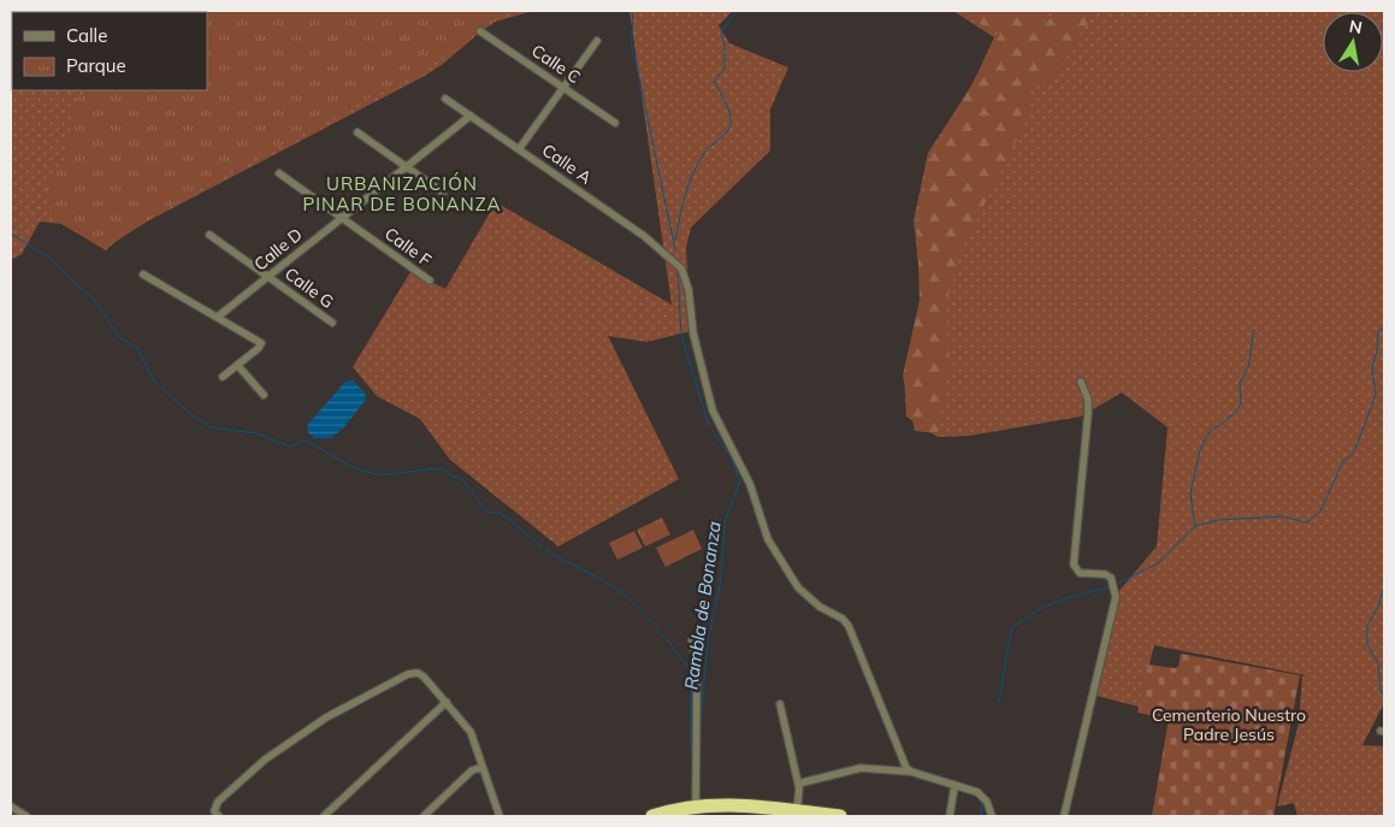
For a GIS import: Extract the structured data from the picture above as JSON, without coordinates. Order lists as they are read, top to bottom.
{
  "streets": {
    "street": [
      "Calle C",
      "Calle A",
      "Calle F",
      "Calle D",
      "Calle G"
    ]
  },
  "crossings": [
    ["Calle A", "Calle D"],
    ["Calle F", "Calle D"],
    ["Calle D", "Calle G"]
  ],
  "districts": ["URBANIZACIÓN PINAR DE BONANZA"],
  "water": ["Rambla de Bonanza"],
  "parks": ["Cementerio Nuestro Padre Jesús"],
  "legend": ["Calle", "Parque"],
  "north": "top"
}
